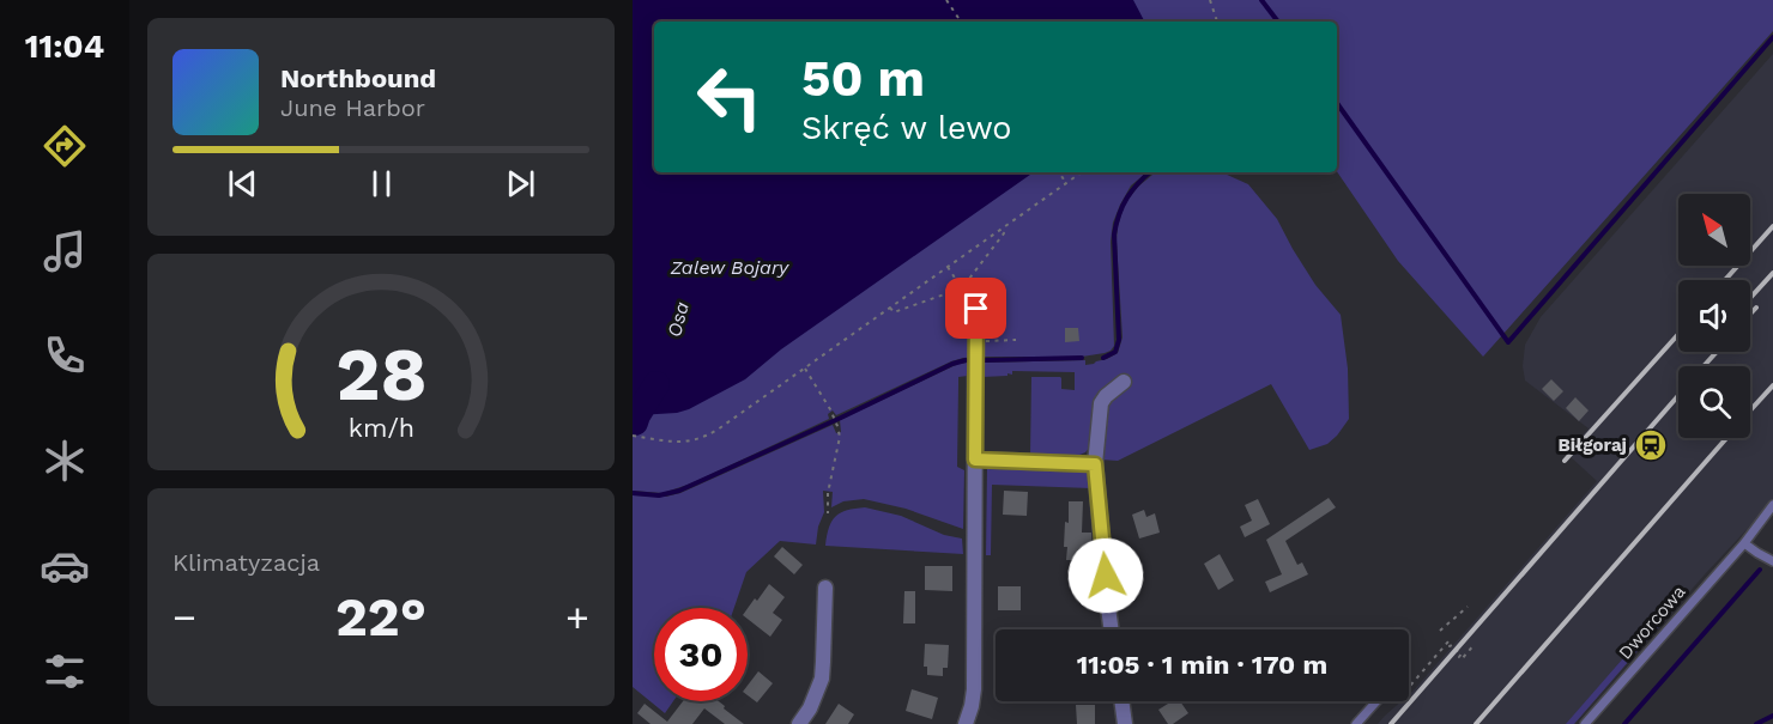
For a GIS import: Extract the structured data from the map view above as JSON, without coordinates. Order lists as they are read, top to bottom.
{
  "streets": {
    "lane": ["Dworcowa"]
  },
  "water": ["Zalew Bojary", "Osa"],
  "places": {
    "station": ["Biłgoraj"]
  },
  "north": "top left",
  "page": {
    "tabs": "11:04",
    "turn": ["50 m", "Skręć w lewo"],
    "song": ["Northbound", "June Harbor"],
    "tile": "Klimatyzacja",
    "heat": ["−", "22°", "+"],
    "limit": "30",
    "trip": "11:05 · 1 min · 170 m",
    "gauge": ["28", "km/h"]
  }
}
